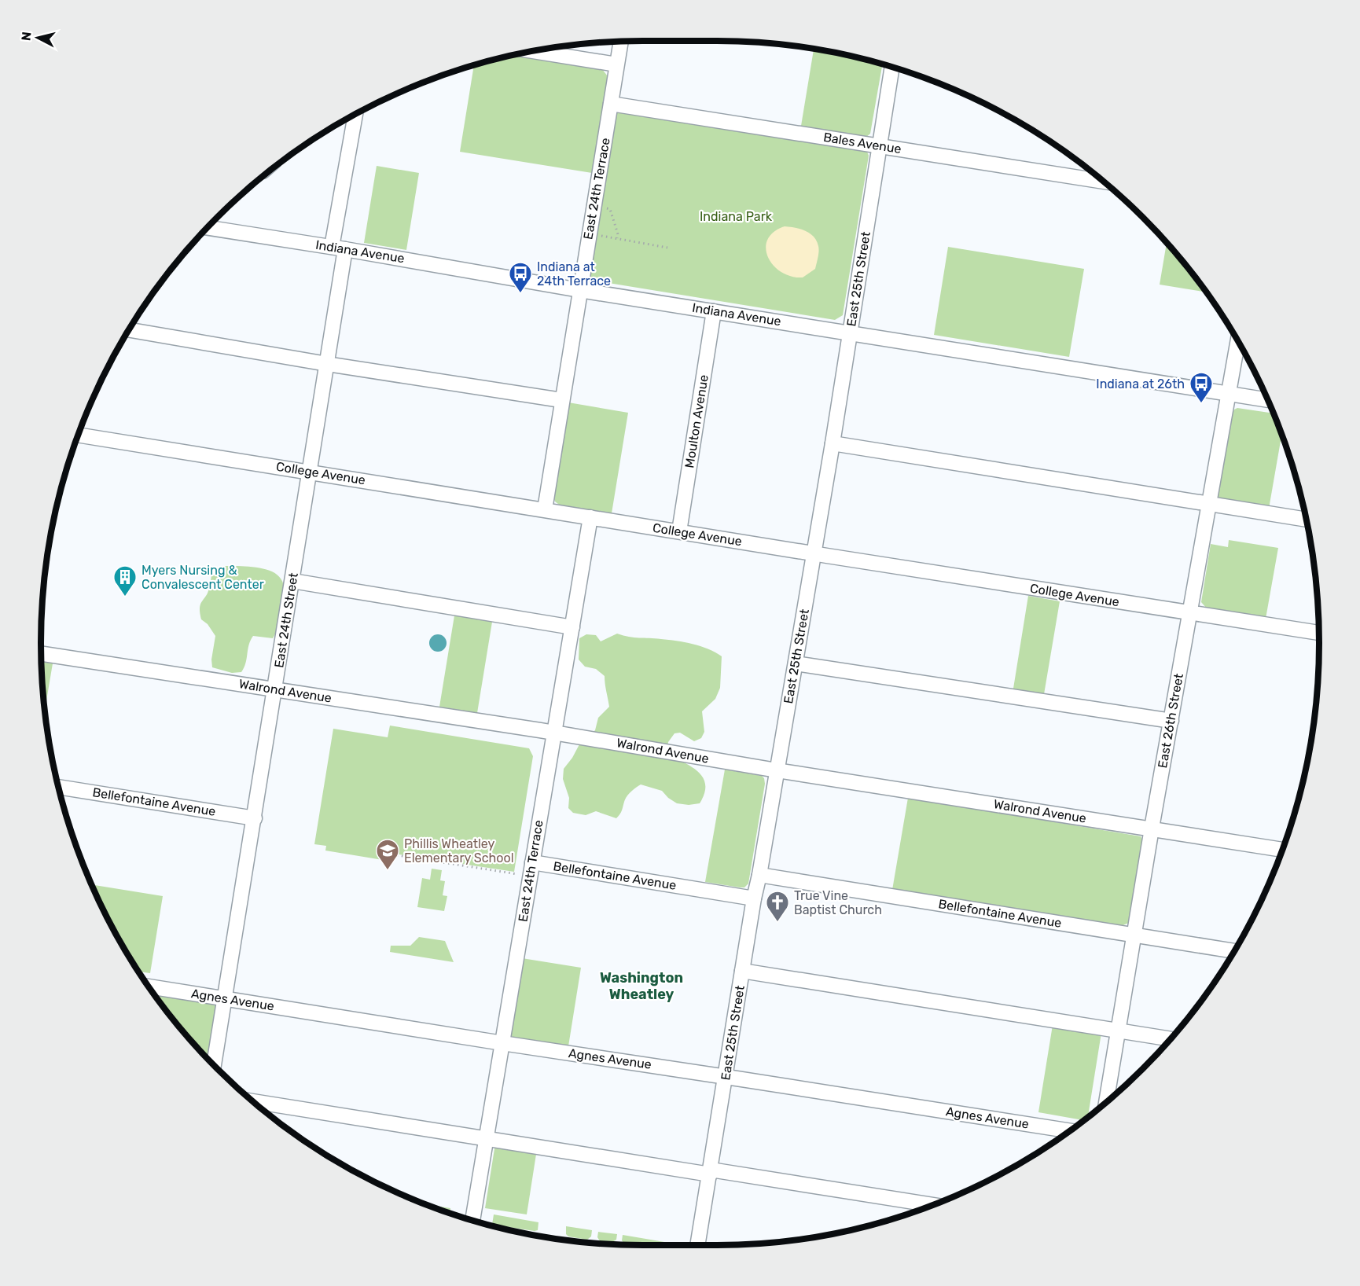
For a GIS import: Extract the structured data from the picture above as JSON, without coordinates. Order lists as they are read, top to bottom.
{
  "streets": {
    "street": [
      "Bales Avenue",
      "East 24th Terrace",
      "Indiana Avenue",
      "East 25th Street",
      "Moulton Avenue",
      "College Avenue",
      "East 24th Street",
      "Walrond Avenue",
      "East 26th Street",
      "Bellefontaine Avenue",
      "Agnes Avenue"
    ]
  },
  "crossings": [
    ["Bales Avenue", "East 24th Terrace"],
    ["Bales Avenue", "East 25th Street"],
    ["East 24th Terrace", "Indiana Avenue"],
    ["East 24th Terrace", "College Avenue"],
    ["East 24th Terrace", "Walrond Avenue"],
    ["East 24th Terrace", "Bellefontaine Avenue"],
    ["East 24th Terrace", "Agnes Avenue"],
    ["Indiana Avenue", "East 25th Street"],
    ["Indiana Avenue", "Moulton Avenue"],
    ["Indiana Avenue", "East 24th Street"],
    ["Indiana Avenue", "East 26th Street"],
    ["East 25th Street", "College Avenue"],
    ["East 25th Street", "Walrond Avenue"],
    ["East 25th Street", "Bellefontaine Avenue"],
    ["East 25th Street", "Agnes Avenue"],
    ["Moulton Avenue", "College Avenue"],
    ["College Avenue", "East 24th Street"],
    ["College Avenue", "East 26th Street"],
    ["East 24th Street", "Walrond Avenue"],
    ["East 24th Street", "Bellefontaine Avenue"],
    ["East 24th Street", "Agnes Avenue"],
    ["Walrond Avenue", "East 26th Street"],
    ["East 26th Street", "Bellefontaine Avenue"]
  ],
  "districts": ["Washington Wheatley"],
  "parks": ["Indiana Park"],
  "places": {
    "bus stop": ["Indiana at 24th Terrace", "Indiana at 26th"],
    "building": ["Myers Nursing & Convalescent Center"],
    "school or university": ["Phillis Wheatley Elementary School"],
    "church": ["True Vine Baptist Church"]
  },
  "north": "left"
}
